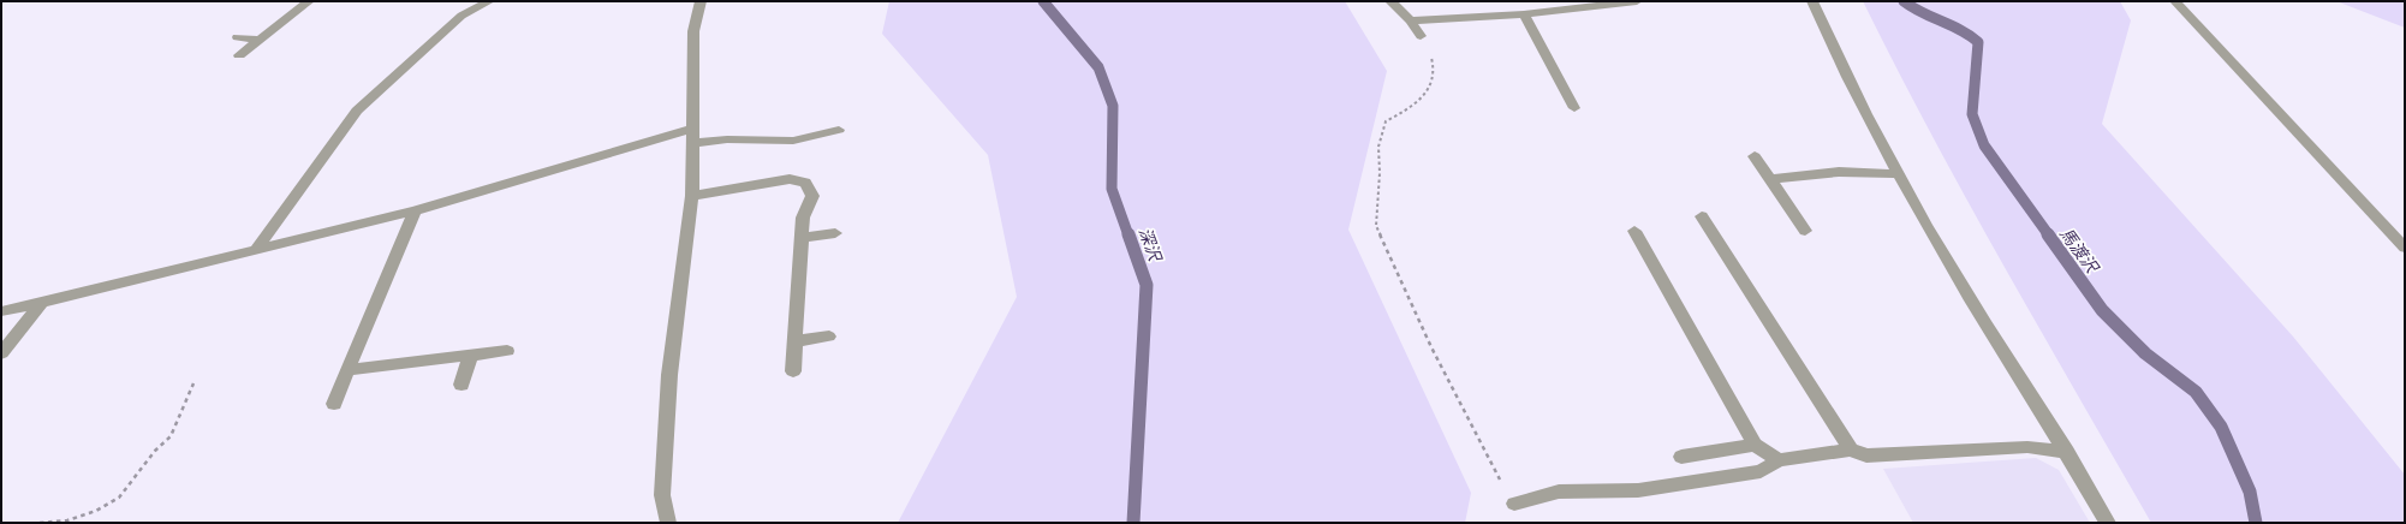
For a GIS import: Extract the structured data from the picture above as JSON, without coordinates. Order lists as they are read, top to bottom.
{
  "water": ["深沢", "馬渡沢"]
}
